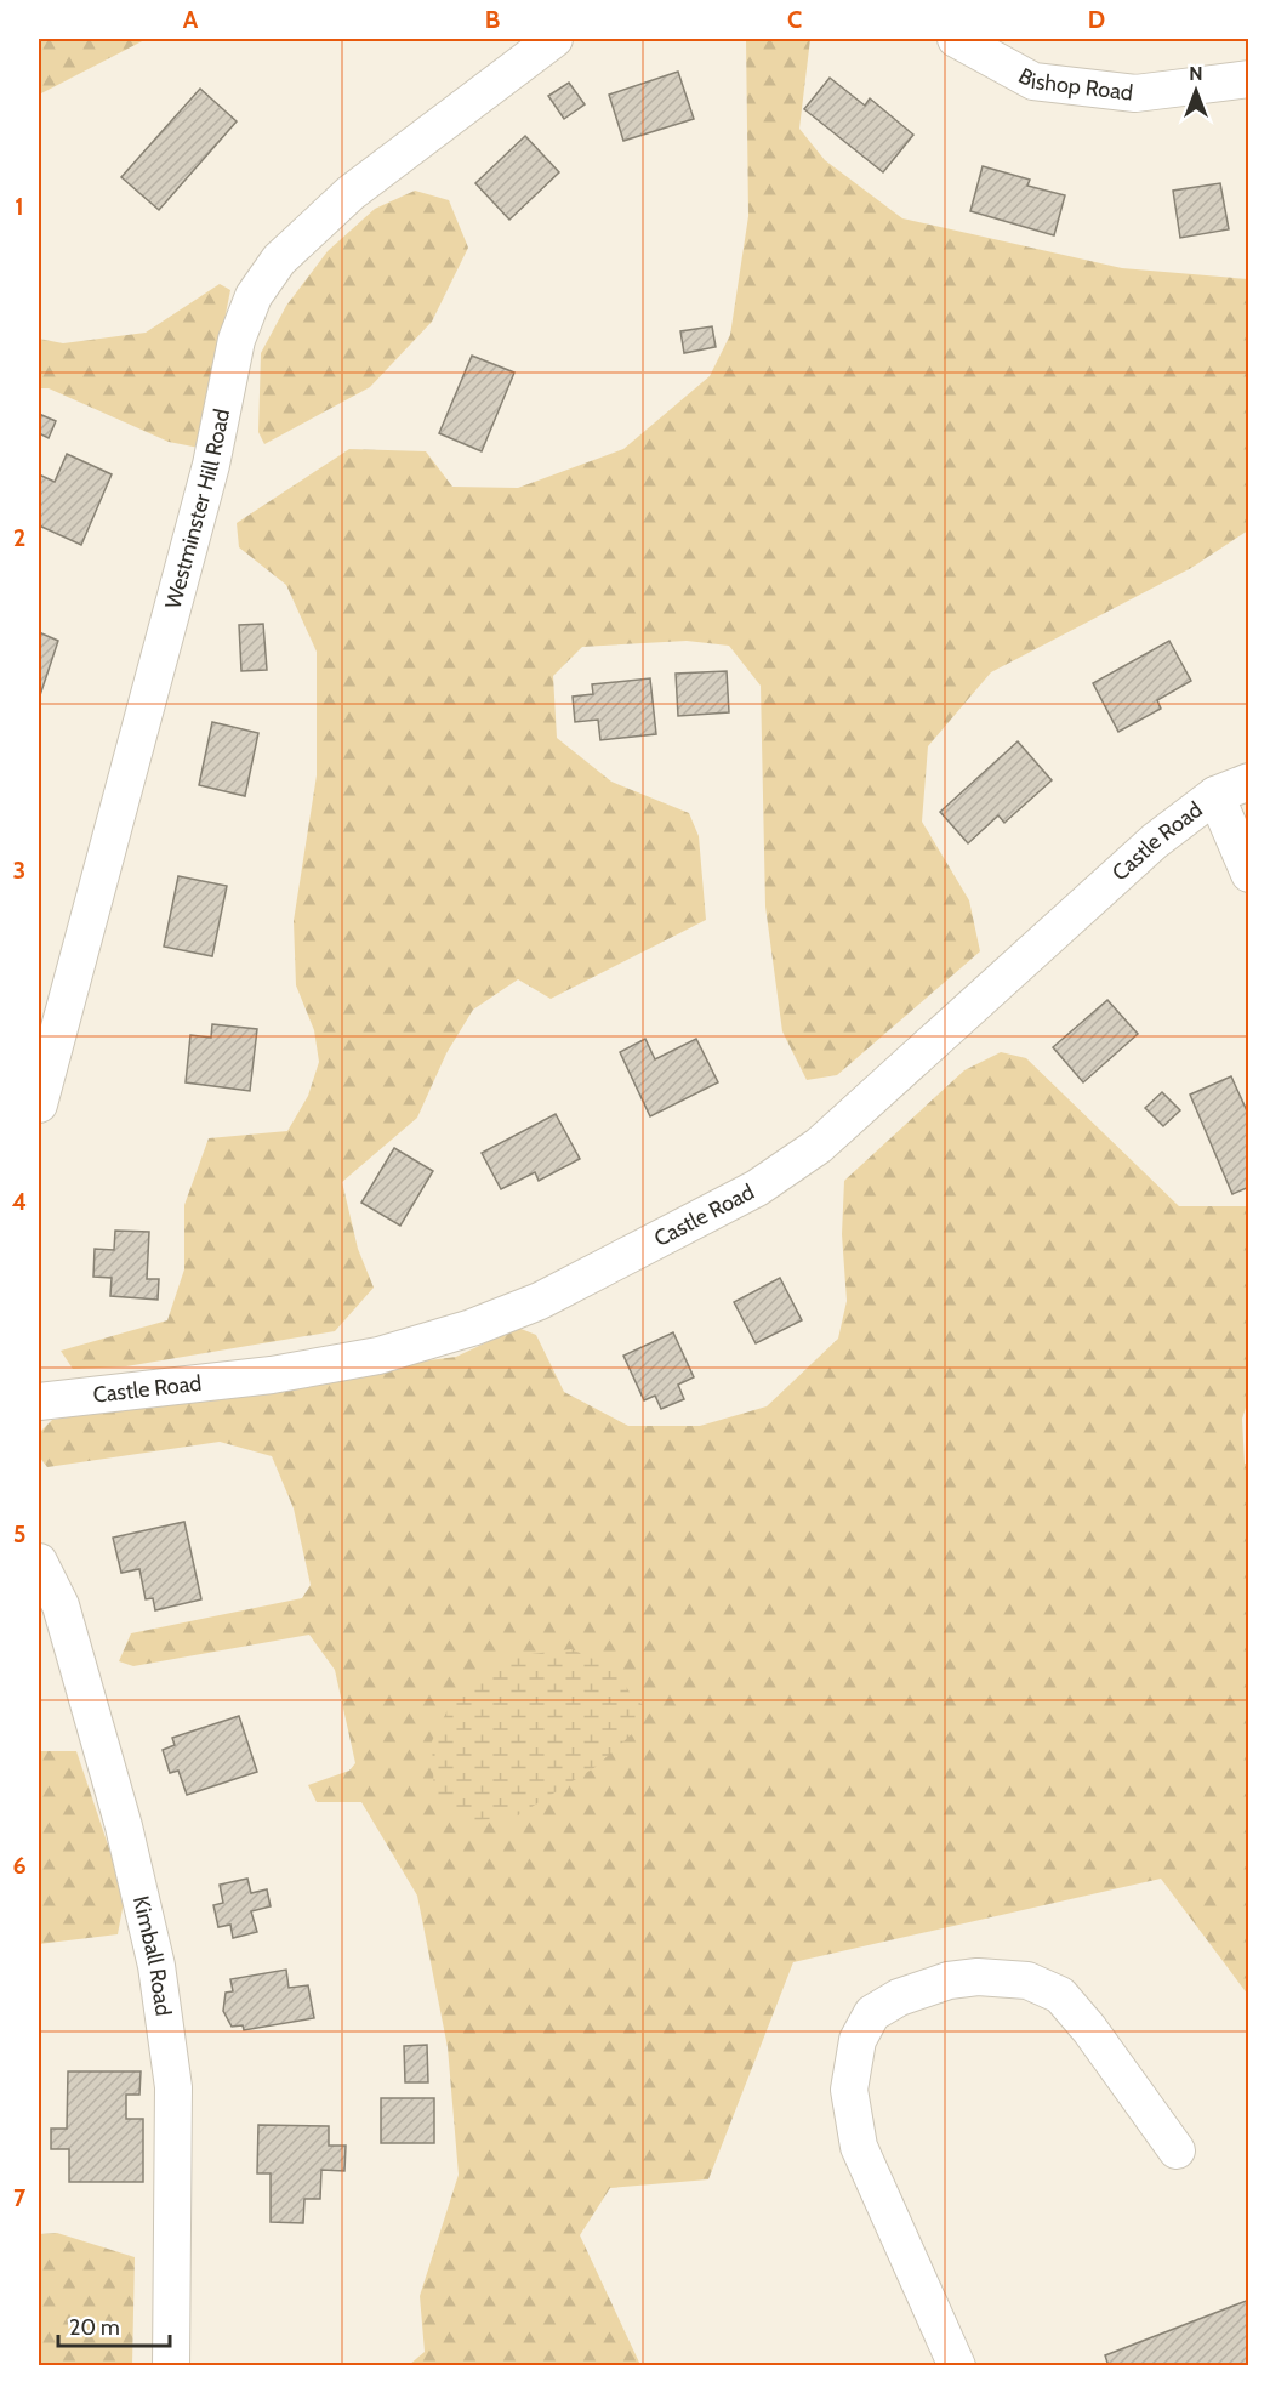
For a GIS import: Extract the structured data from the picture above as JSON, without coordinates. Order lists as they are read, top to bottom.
{
  "streets": {
    "street": [
      "Bishop Road",
      "Westminster Hill Road",
      "Castle Road",
      "Kimball Road"
    ]
  },
  "scale_bar": "20 m",
  "north": "top",
  "grid": {
    "columns": [
      "A",
      "B",
      "C",
      "D"
    ],
    "rows": [
      "1",
      "2",
      "3",
      "4",
      "5",
      "6",
      "7"
    ]
  }
}
